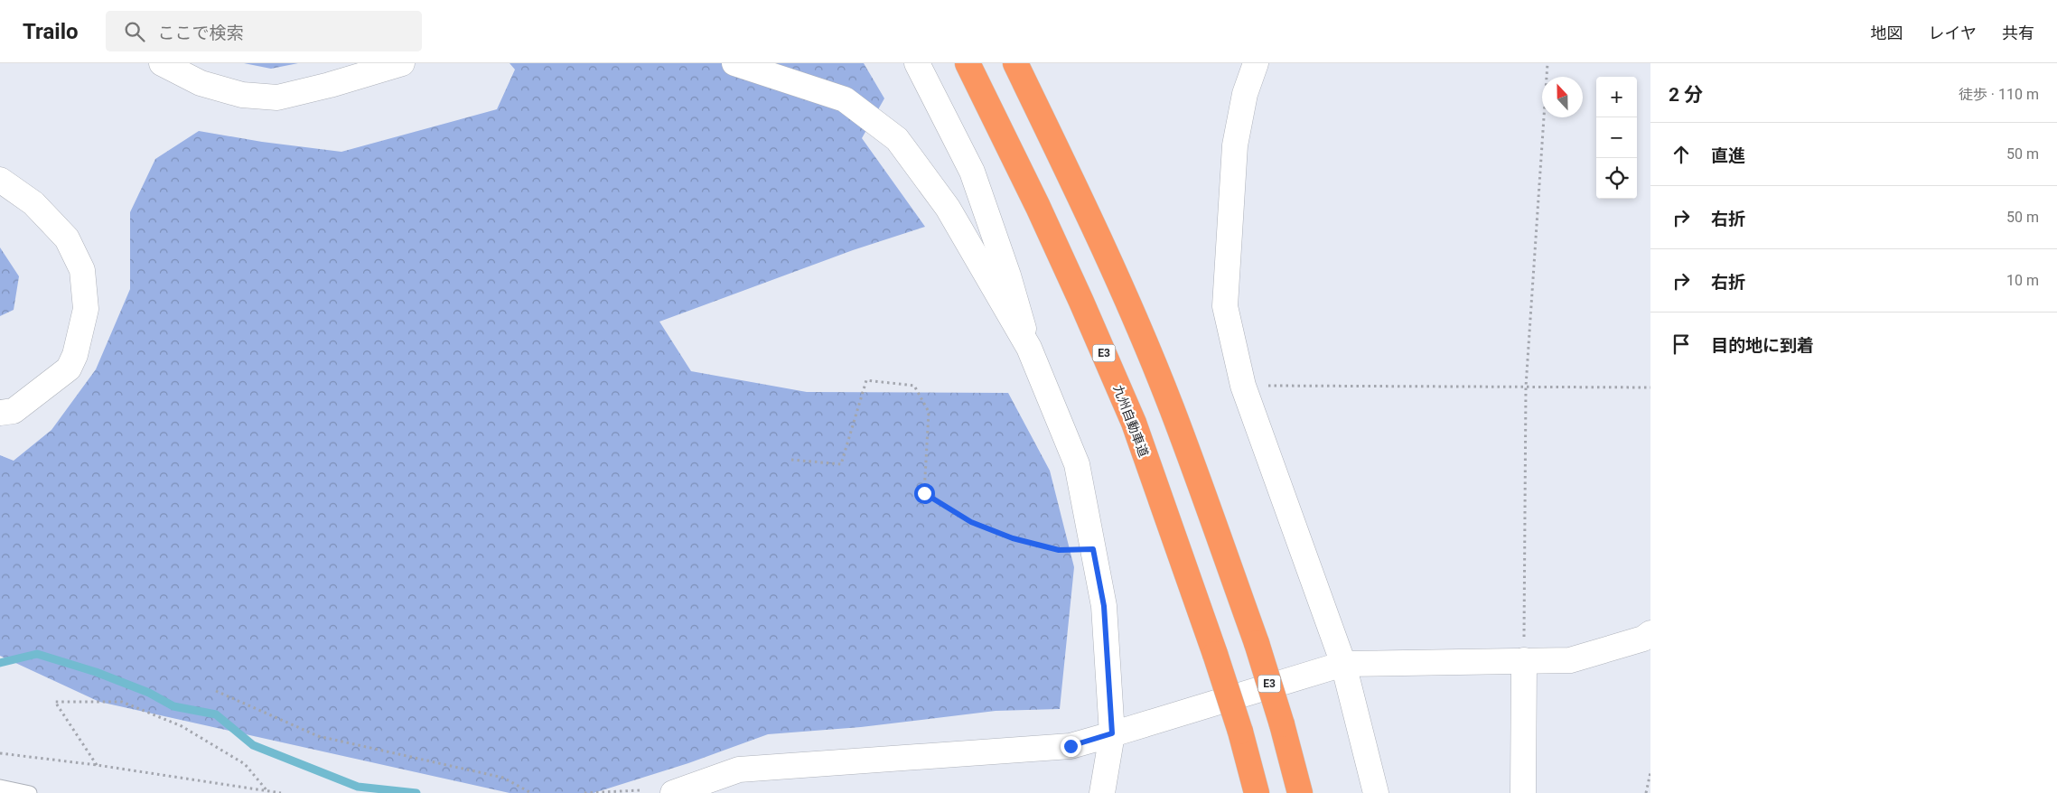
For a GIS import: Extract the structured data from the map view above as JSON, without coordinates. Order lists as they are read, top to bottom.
{
  "streets": {
    "highway": ["E3", "九州自動車道"]
  },
  "north": "top",
  "page": {
    "header": "Trailo",
    "search": "ここで検索",
    "nav": ["地図", "レイヤ", "共有"],
    "heading": ["2 分", "徒歩 · 110 m"],
    "map_buttons": ["+", "−"],
    "list": [
      ["直進", "50 m"],
      ["右折", "50 m"],
      ["右折", "10 m"],
      "目的地に到着"
    ]
  }
}
